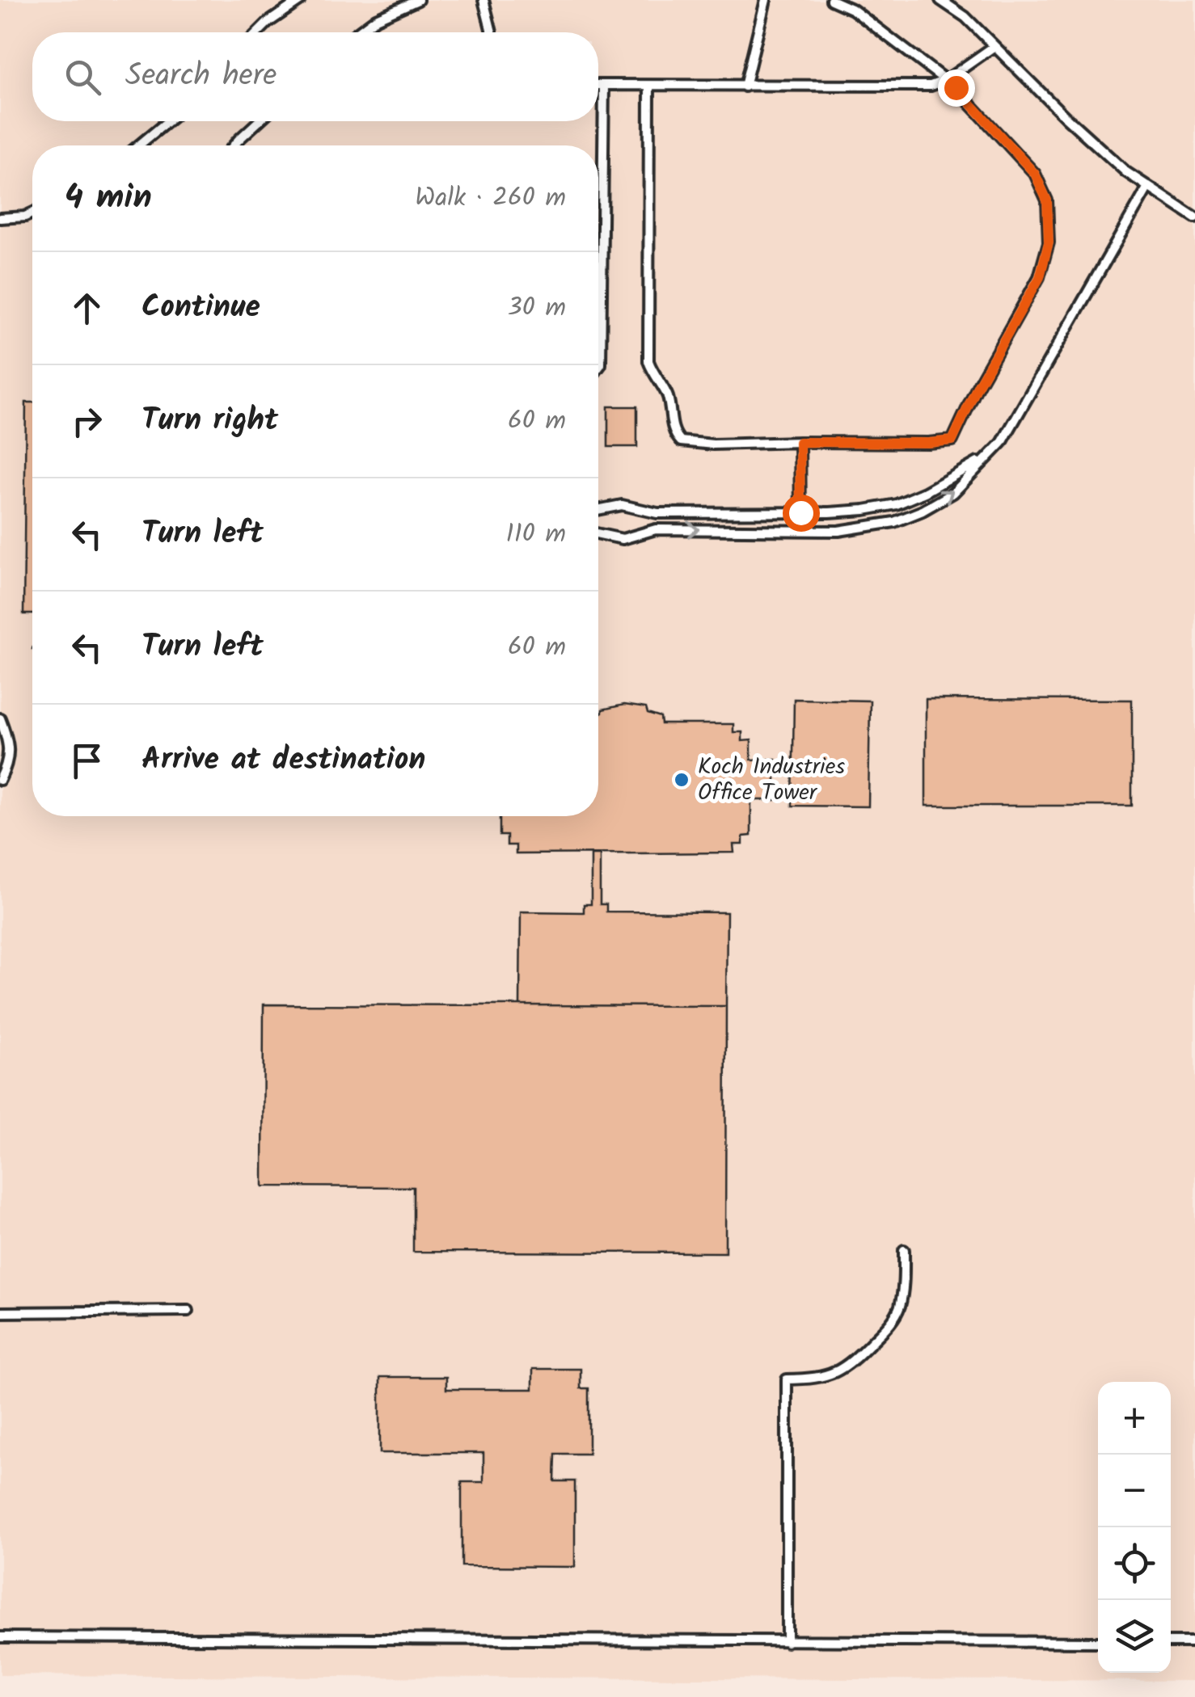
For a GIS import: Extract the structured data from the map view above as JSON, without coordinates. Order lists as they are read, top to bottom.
{
  "places": ["Koch Industries Office Tower"],
  "page": {
    "search": "Search here",
    "heading": ["4 min", "Walk · 260 m"],
    "list": [
      ["Continue", "30 m"],
      ["Turn right", "60 m"],
      ["Turn left", "110 m"],
      ["Turn left", "60 m"],
      "Arrive at destination"
    ],
    "map_buttons": ["+", "−"]
  }
}
